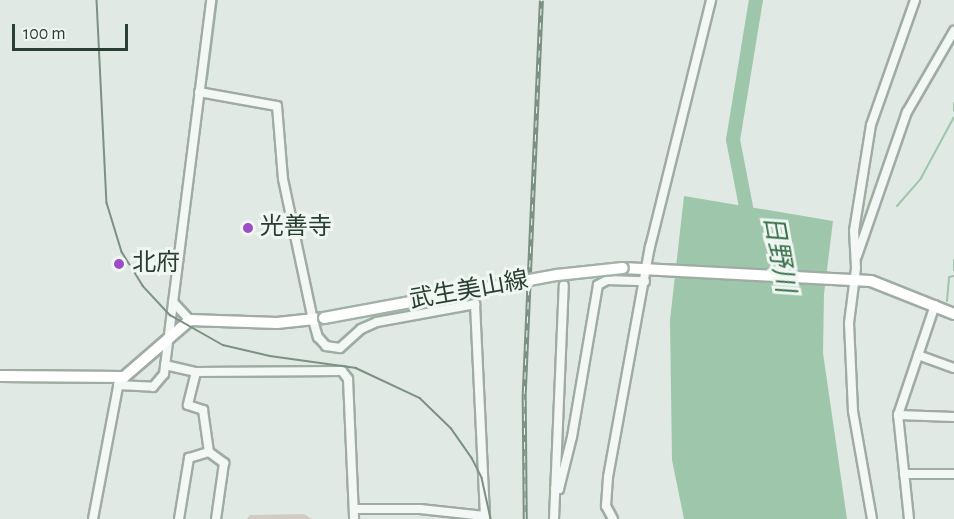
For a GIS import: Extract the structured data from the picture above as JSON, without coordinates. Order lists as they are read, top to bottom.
{
  "streets": {
    "main road": ["武生美山線"]
  },
  "water": ["日野川"],
  "places": ["光善寺", "北府"],
  "scale_bar": "100 m"
}
